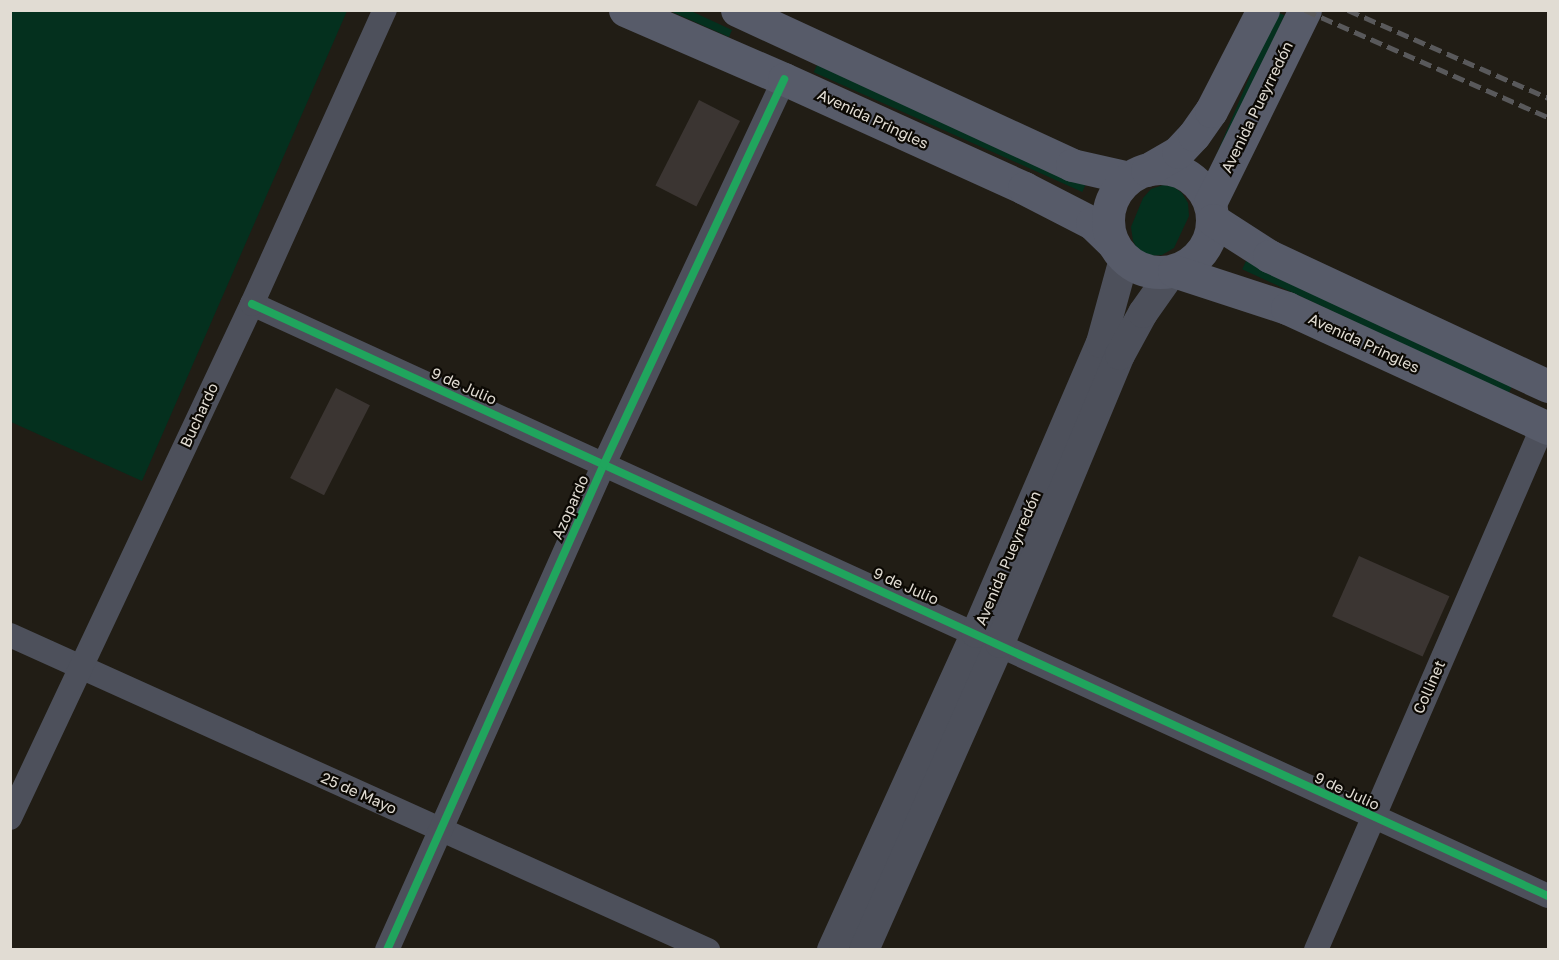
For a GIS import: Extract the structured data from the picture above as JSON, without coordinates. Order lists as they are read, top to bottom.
{
  "streets": {
    "main road": ["Avenida Pueyrredón", "Avenida Pringles"],
    "street": [
      "9 de Julio",
      "Buchardo",
      "Azopardo",
      "Collinet",
      "25 de Mayo"
    ]
  },
  "crossings": [
    ["Avenida Pueyrredón", "Avenida Pringles"],
    ["Avenida Pueyrredón", "9 de Julio"],
    ["Avenida Pringles", "Azopardo"],
    ["Avenida Pringles", "Collinet"],
    ["9 de Julio", "Buchardo"],
    ["9 de Julio", "Azopardo"],
    ["9 de Julio", "Collinet"],
    ["Buchardo", "25 de Mayo"],
    ["Azopardo", "25 de Mayo"]
  ]
}
